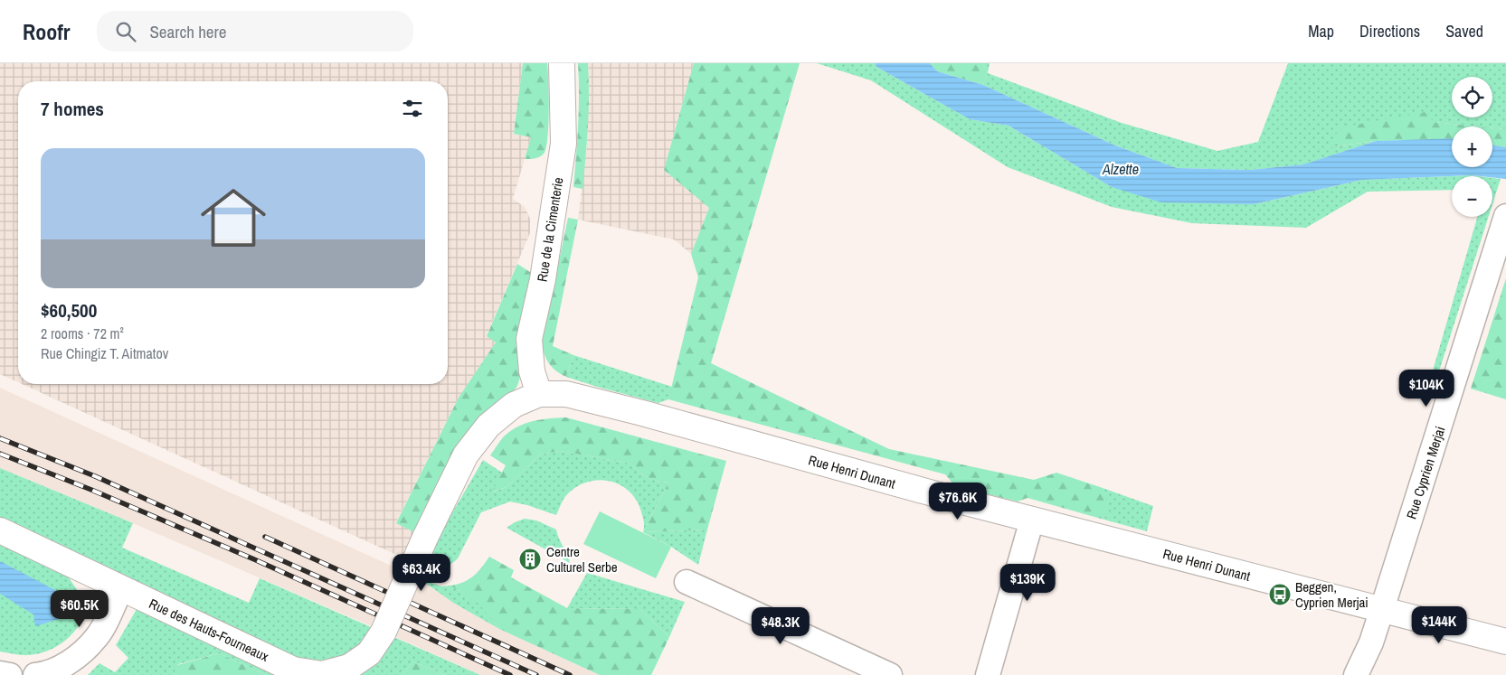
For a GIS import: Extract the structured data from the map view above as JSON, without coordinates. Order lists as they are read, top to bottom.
{
  "streets": {
    "main road": ["Rue de la Cimenterie", "Rue Henri Dunant", "Rue des Hauts-Fourneaux"],
    "street": ["Rue Cyprien Merjai"]
  },
  "crossings": [
    ["Rue de la Cimenterie", "Rue Henri Dunant"],
    ["Rue Henri Dunant", "Rue Cyprien Merjai"],
    ["Rue Henri Dunant", "Rue des Hauts-Fourneaux"]
  ],
  "water": ["Alzette"],
  "places": {
    "building": ["Centre Culturel Serbe"],
    "bus stop": ["Beggen, Cyprien Merjai"]
  },
  "page": {
    "header": "Roofr",
    "search": "Search here",
    "nav": ["Map", "Directions", "Saved"],
    "map_buttons": ["+", "−"],
    "heading": "7 homes",
    "list": [
      {
        "name": "$60,500",
        "note": "2 rooms · 72 m² · Rue Chingiz T. Aitmatov"
      }
    ],
    "price": [
      "$104K",
      "$76.6K",
      "$63.4K",
      "$139K",
      "$60.5K",
      "$144K",
      "$48.3K"
    ]
  }
}
